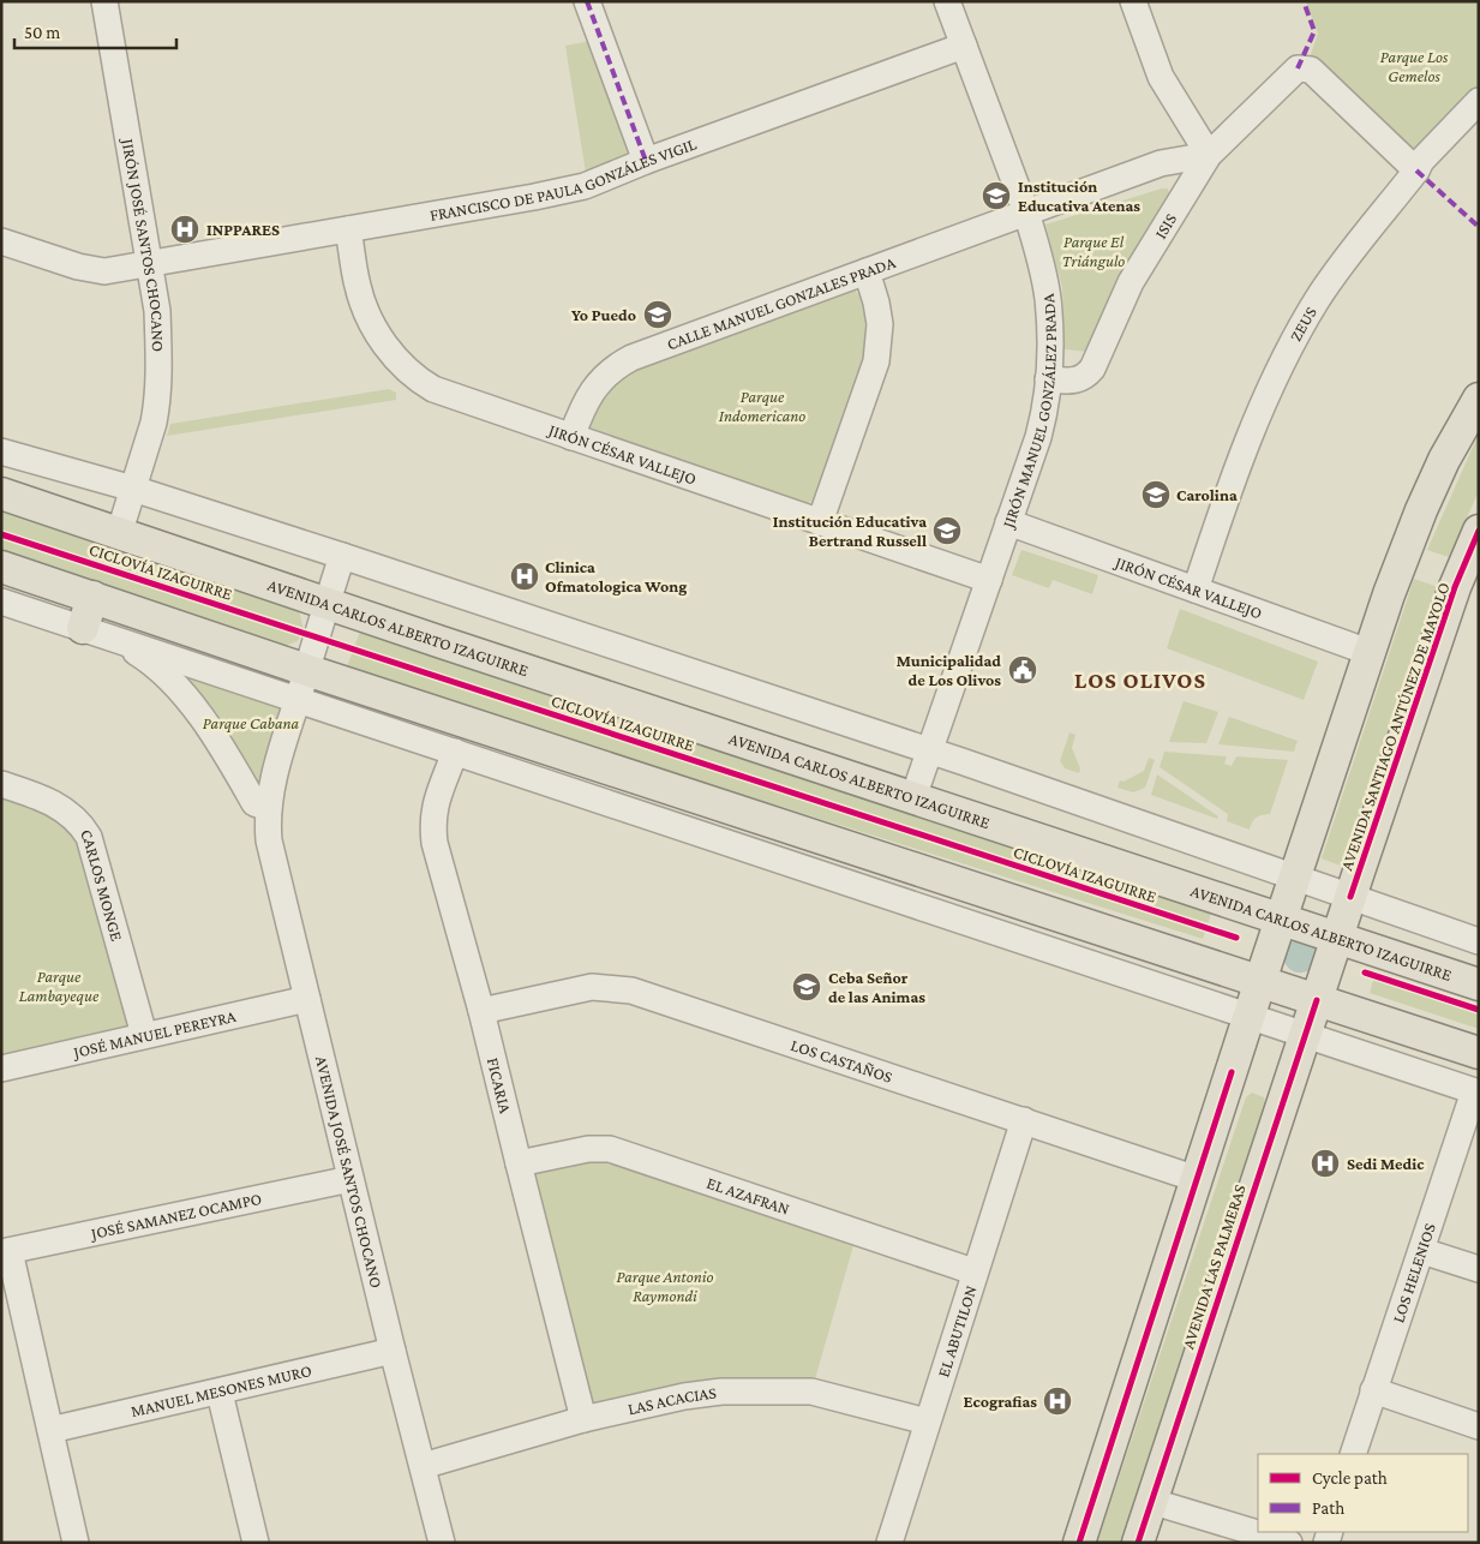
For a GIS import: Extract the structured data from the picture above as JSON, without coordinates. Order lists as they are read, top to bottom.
{
  "streets": {
    "main road": ["AVENIDA CARLOS ALBERTO IZAGUIRRE", "AVENIDA SANTIAGO ANTÚNEZ DE MAYOLO", "AVENIDA LAS PALMERAS"],
    "street": [
      "FRANCISCO DE PAULA GONZÁLES VIGIL",
      "ISIS",
      "JIRÓN JOSÉ SANTOS CHOCANO",
      "CALLE MANUEL GONZALES PRADA",
      "ZEUS",
      "JIRÓN MANUEL GONZÁLEZ PRADA",
      "JIRÓN CÉSAR VALLEJO",
      "CARLOS MONGE",
      "JOSÉ MANUEL PEREYRA",
      "LOS CASTAÑOS",
      "FICARIA",
      "AVENIDA JOSÉ SANTOS CHOCANO",
      "EL AZAFRAN",
      "JOSÉ SAMANEZ OCAMPO",
      "LOS HELENIOS",
      "EL ABUTILON",
      "MANUEL MESONES MURO",
      "LAS ACACIAS"
    ],
    "cycle path": ["CICLOVÍA IZAGUIRRE"]
  },
  "crossings": [
    ["FRANCISCO DE PAULA GONZÁLES VIGIL", "JIRÓN JOSÉ SANTOS CHOCANO"],
    ["FRANCISCO DE PAULA GONZÁLES VIGIL", "JIRÓN MANUEL GONZÁLEZ PRADA"],
    ["FRANCISCO DE PAULA GONZÁLES VIGIL", "JIRÓN CÉSAR VALLEJO"],
    ["ISIS", "CALLE MANUEL GONZALES PRADA"],
    ["ISIS", "ZEUS"],
    ["ISIS", "JIRÓN MANUEL GONZÁLEZ PRADA"],
    ["JIRÓN JOSÉ SANTOS CHOCANO", "AVENIDA CARLOS ALBERTO IZAGUIRRE"],
    ["CALLE MANUEL GONZALES PRADA", "JIRÓN MANUEL GONZÁLEZ PRADA"],
    ["CALLE MANUEL GONZALES PRADA", "JIRÓN CÉSAR VALLEJO"],
    ["ZEUS", "JIRÓN CÉSAR VALLEJO"],
    ["JIRÓN MANUEL GONZÁLEZ PRADA", "JIRÓN CÉSAR VALLEJO"],
    ["JIRÓN MANUEL GONZÁLEZ PRADA", "AVENIDA CARLOS ALBERTO IZAGUIRRE"],
    ["AVENIDA CARLOS ALBERTO IZAGUIRRE", "AVENIDA SANTIAGO ANTÚNEZ DE MAYOLO"],
    ["AVENIDA CARLOS ALBERTO IZAGUIRRE", "AVENIDA JOSÉ SANTOS CHOCANO"],
    ["AVENIDA CARLOS ALBERTO IZAGUIRRE", "AVENIDA LAS PALMERAS"],
    ["AVENIDA SANTIAGO ANTÚNEZ DE MAYOLO", "AVENIDA LAS PALMERAS"],
    ["CARLOS MONGE", "JOSÉ MANUEL PEREYRA"],
    ["JOSÉ MANUEL PEREYRA", "AVENIDA JOSÉ SANTOS CHOCANO"],
    ["LOS CASTAÑOS", "FICARIA"],
    ["LOS CASTAÑOS", "EL ABUTILON"],
    ["FICARIA", "EL AZAFRAN"],
    ["FICARIA", "LAS ACACIAS"],
    ["AVENIDA JOSÉ SANTOS CHOCANO", "JOSÉ SAMANEZ OCAMPO"],
    ["AVENIDA JOSÉ SANTOS CHOCANO", "MANUEL MESONES MURO"],
    ["AVENIDA JOSÉ SANTOS CHOCANO", "LAS ACACIAS"],
    ["EL AZAFRAN", "EL ABUTILON"],
    ["EL ABUTILON", "LAS ACACIAS"]
  ],
  "districts": ["LOS OLIVOS"],
  "parks": [
    "Parque Los Gemelos",
    "Parque El Triángulo",
    "Parque Indomericano",
    "Parque Cabana",
    "Parque Lambayeque",
    "Parque Antonio Raymondi"
  ],
  "places": {
    "school or university": [
      "Institución Educativa Atenas",
      "Yo Puedo",
      "Carolina",
      "Institución Educativa Bertrand Russell",
      "Ceba Señor de las Animas"
    ],
    "hospital": [
      "INPPARES",
      "Clinica Ofmatologica Wong",
      "Sedi Medic",
      "Ecografias"
    ],
    "public building": ["Municipalidad de Los Olivos"]
  },
  "legend": ["Cycle path", "Path"],
  "scale_bar": "50 m"
}
